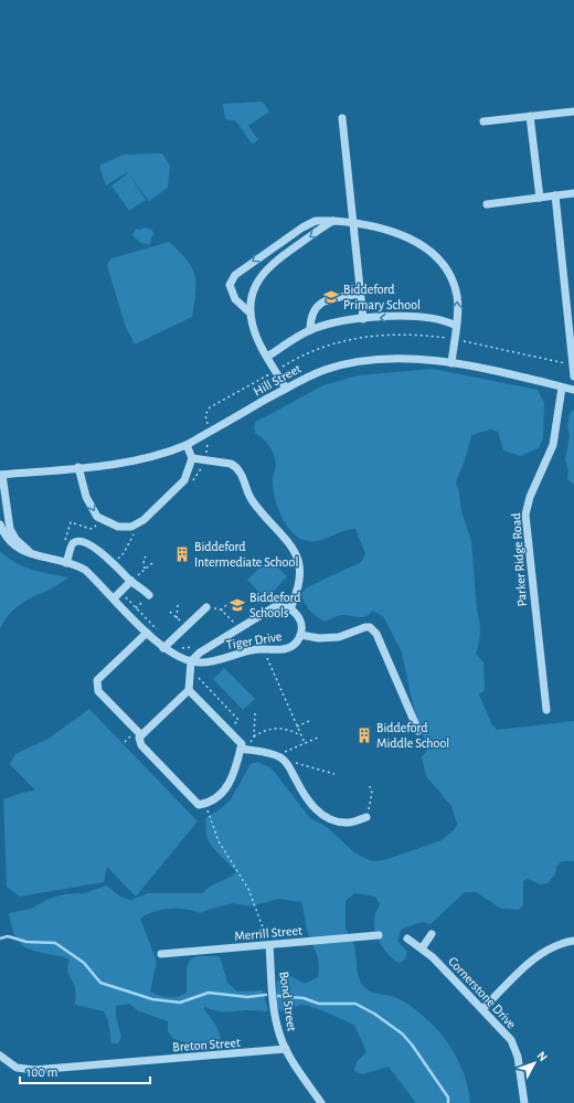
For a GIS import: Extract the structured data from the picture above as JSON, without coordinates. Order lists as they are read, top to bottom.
{
  "streets": {
    "street": [
      "Hill Street",
      "Parker Ridge Road",
      "Tiger Drive",
      "Merrill Street",
      "Cornerstone Drive",
      "Bond Street",
      "Breton Street"
    ]
  },
  "crossings": [
    ["Hill Street", "Parker Ridge Road"],
    ["Merrill Street", "Bond Street"],
    ["Bond Street", "Breton Street"]
  ],
  "places": {
    "school or university": ["Biddeford Primary School", "Biddeford Schools"],
    "building": ["Biddeford Intermediate School", "Biddeford Middle School"]
  },
  "scale_bar": "100 m",
  "north": "top right"
}
